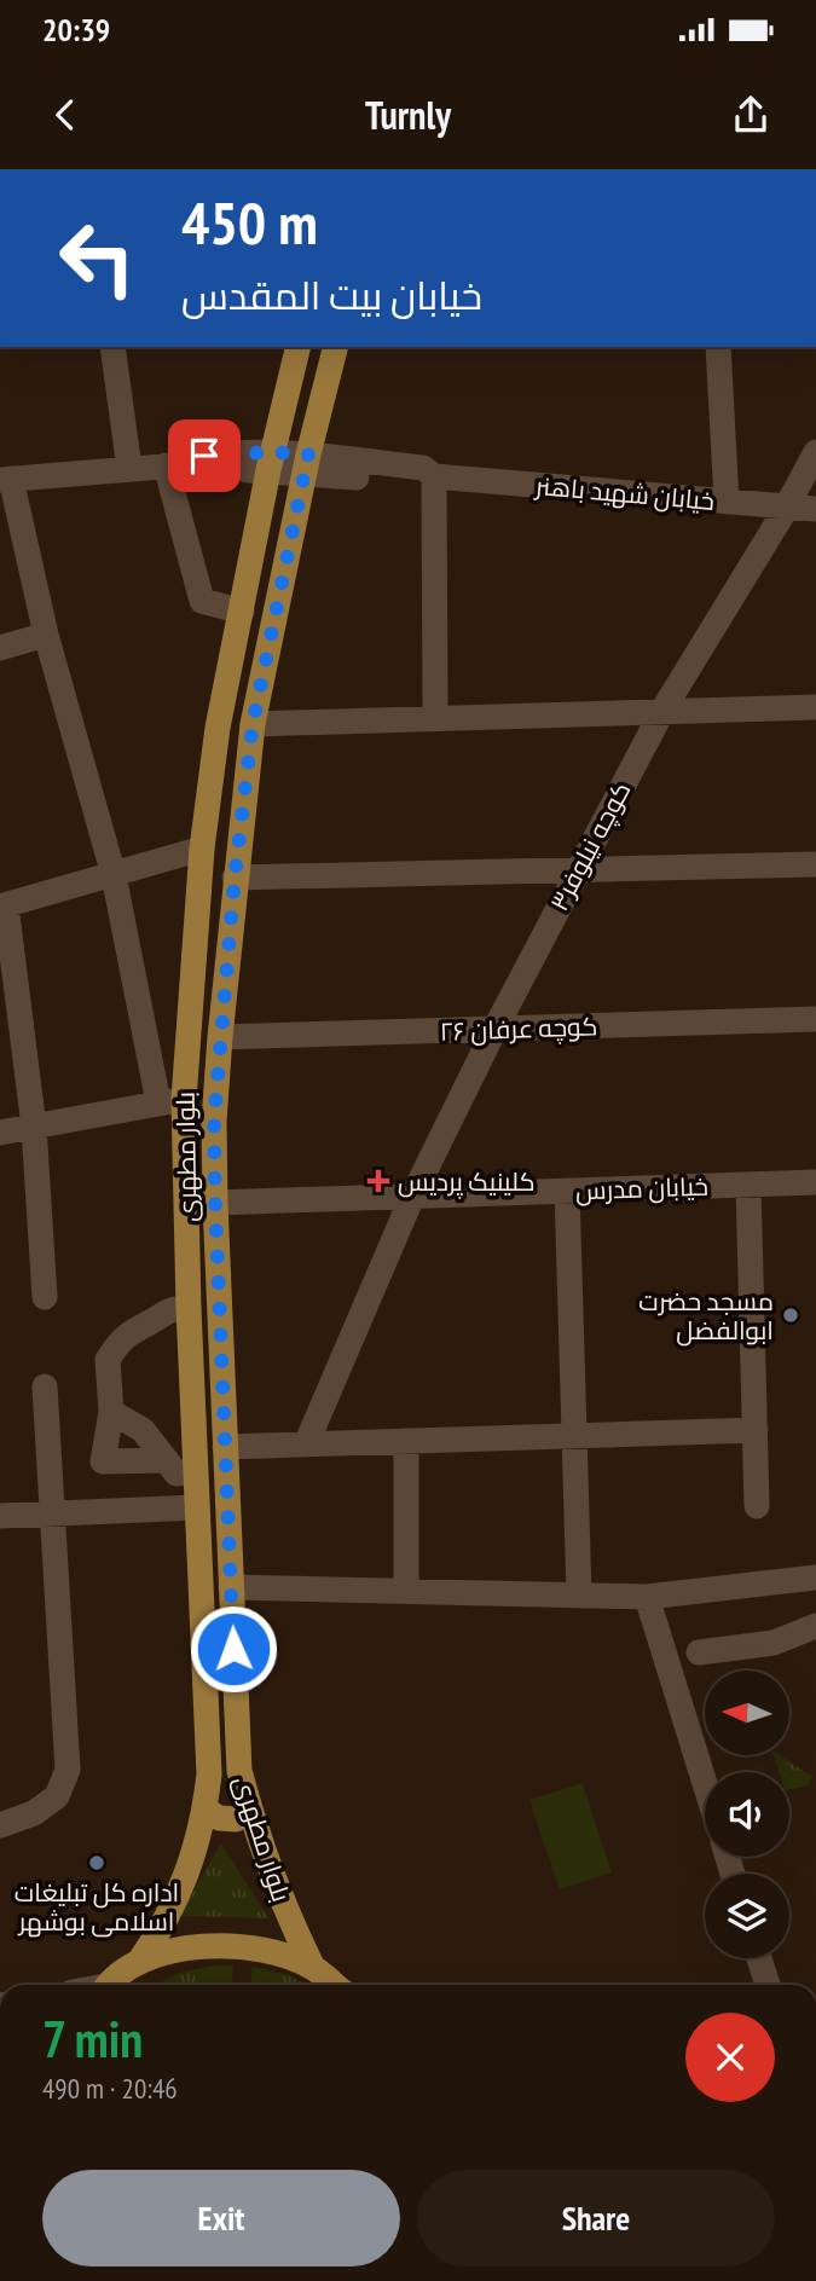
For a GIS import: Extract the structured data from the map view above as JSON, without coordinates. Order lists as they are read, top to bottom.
{
  "streets": {
    "main road": ["بلوار مطهری"],
    "street": [
      "خیابان شهید باهنر",
      "کوچه نیلوفر۳",
      "کوچه عرفان ۲۶",
      "خیابان مدرس"
    ]
  },
  "crossings": [
    ["خیابان شهید باهنر", "کوچه نیلوفر۳"],
    ["خیابان شهید باهنر", "بلوار مطهری"],
    ["کوچه نیلوفر۳", "کوچه عرفان ۲۶"],
    ["کوچه نیلوفر۳", "خیابان مدرس"],
    ["کوچه عرفان ۲۶", "بلوار مطهری"],
    ["بلوار مطهری", "خیابان مدرس"]
  ],
  "places": {
    "health": ["کلینیک پردیس"],
    "other": ["مسجد حضرت ابوالفضل", "اداره کل تبلیغات اسلامی بوشهر"]
  },
  "north": "left",
  "page": {
    "status": "20:39",
    "header": "Turnly",
    "turn": ["450 m", "خیابان بیت المقدس"],
    "heading": ["7 min", "490 m · 20:46"],
    "buttons": ["Exit", "Share"]
  }
}
